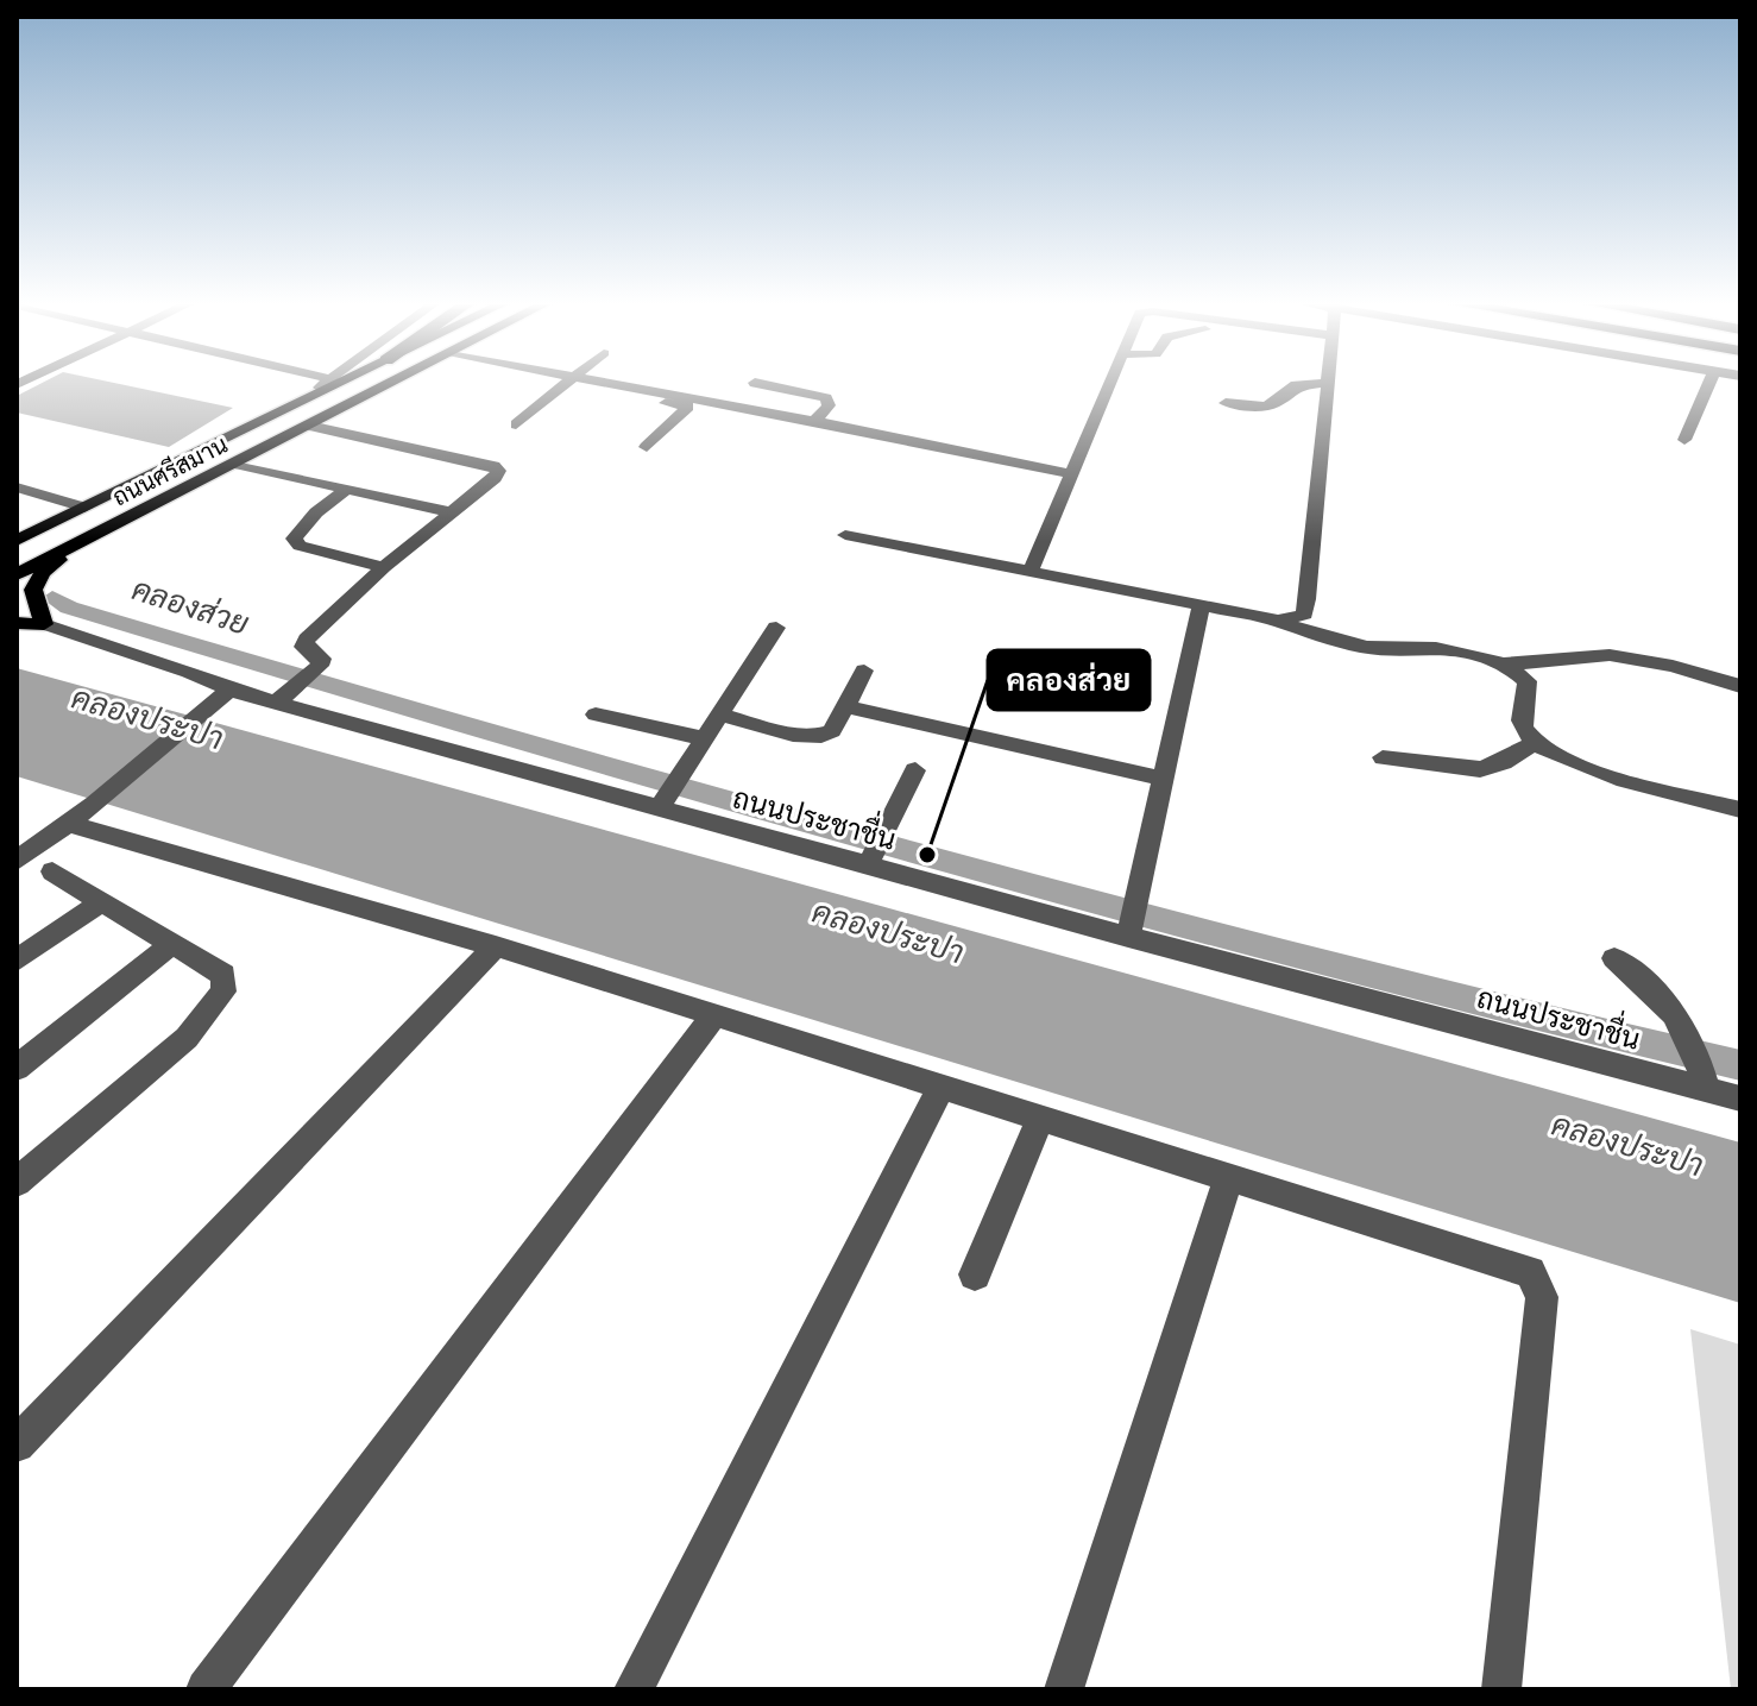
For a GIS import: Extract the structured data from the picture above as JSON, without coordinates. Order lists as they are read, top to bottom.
{
  "streets": {
    "main road": ["ถนนศรีสมาน"],
    "street": ["ถนนประชาชื่น"]
  },
  "water": ["คลองส่วย", "คลองประปา"],
  "places": ["คลองส่วย"]
}
